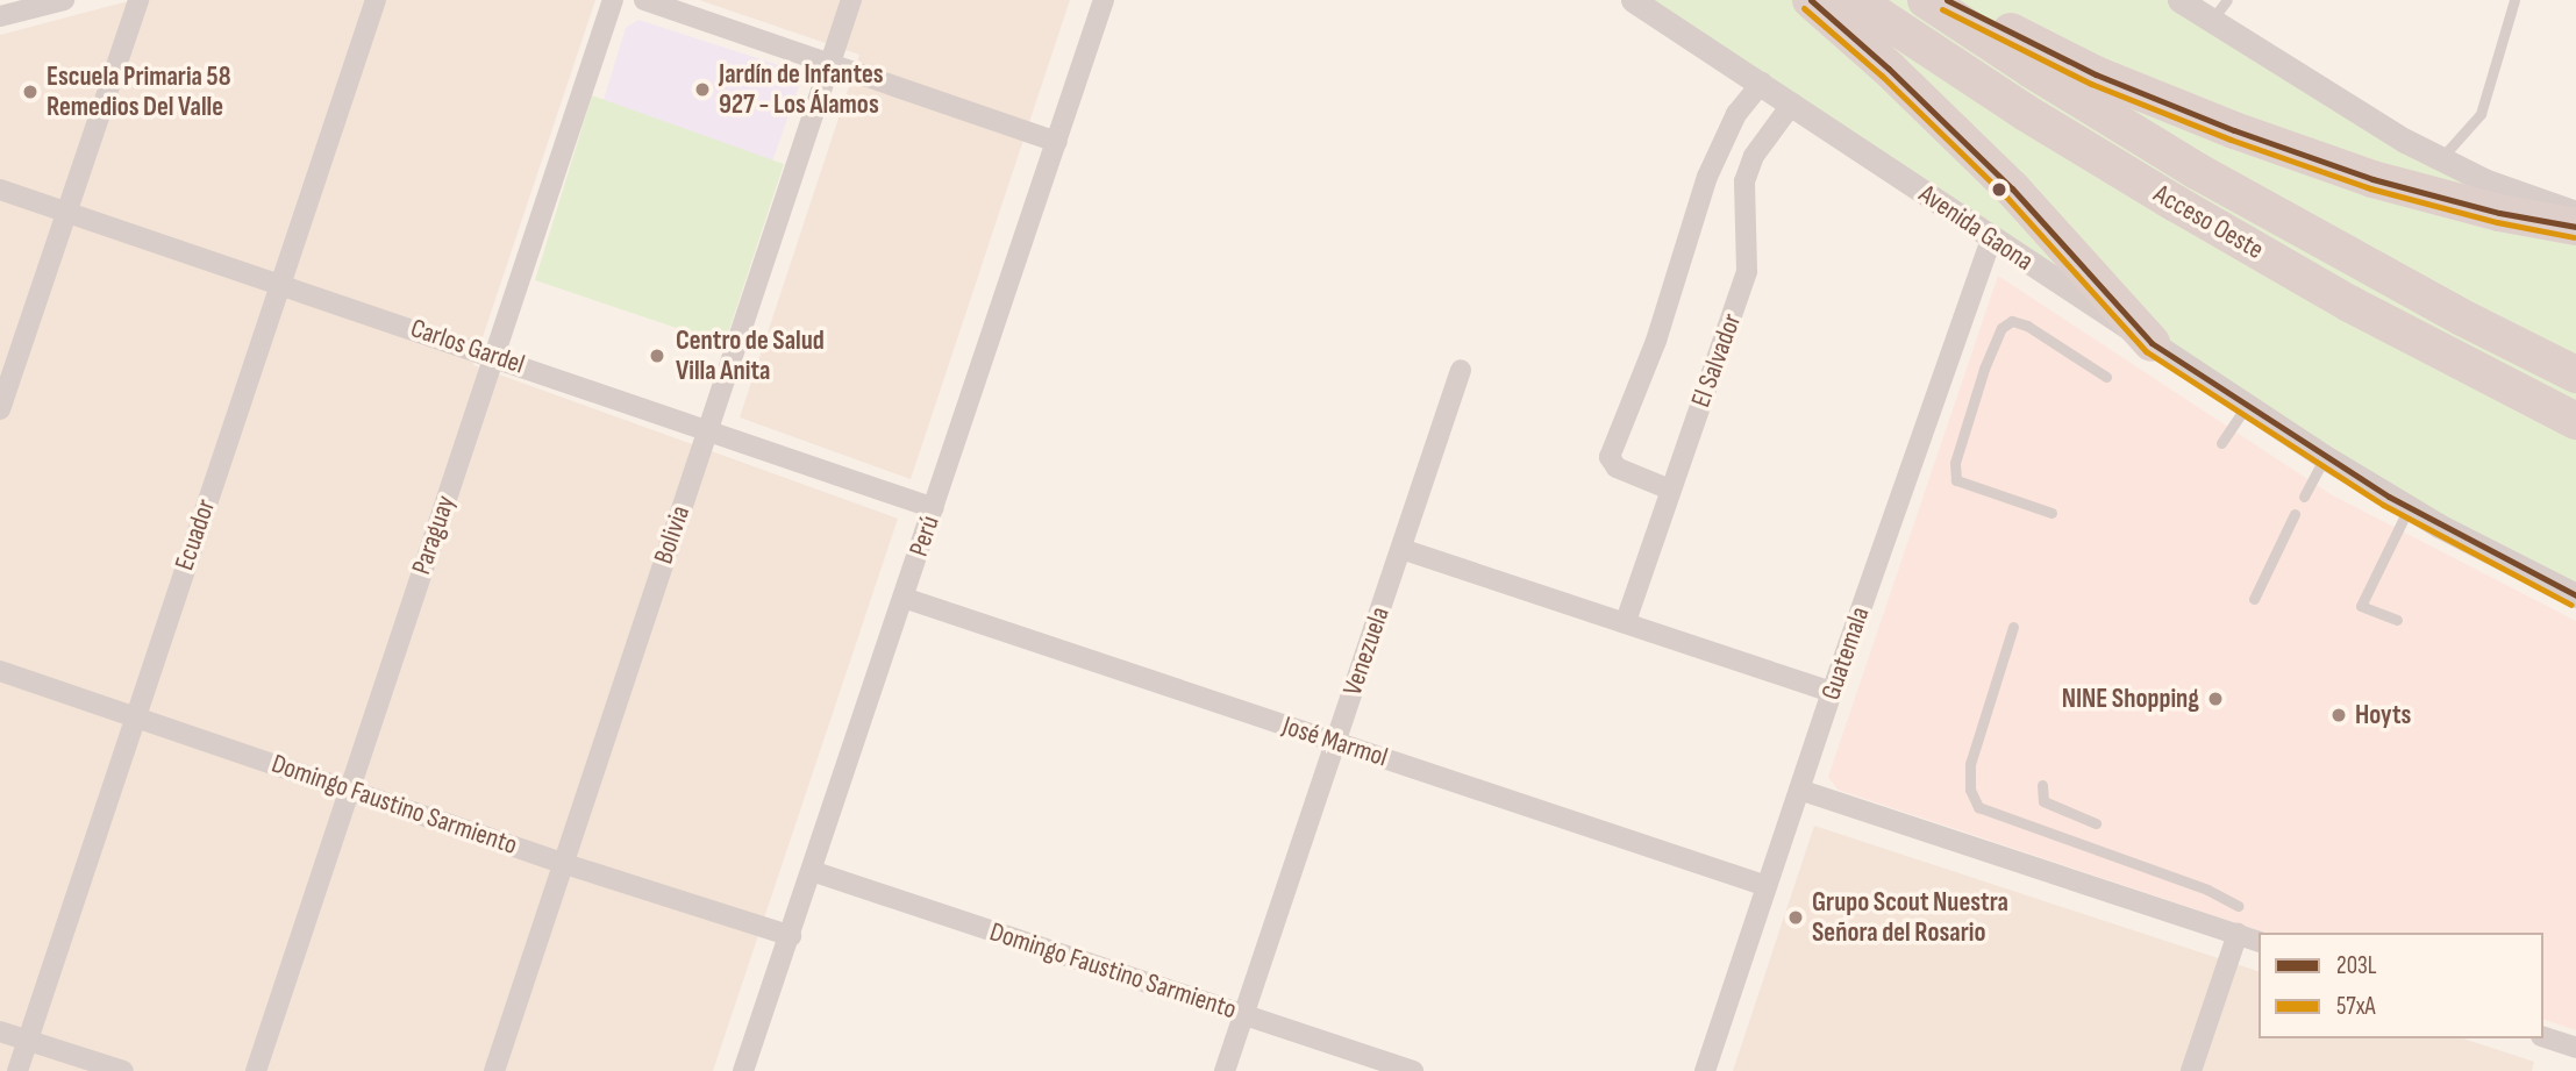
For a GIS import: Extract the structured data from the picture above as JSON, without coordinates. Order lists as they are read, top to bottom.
{
  "streets": {
    "highway": ["Acceso Oeste"],
    "street": [
      "Avenida Gaona",
      "Carlos Gardel",
      "El Salvador",
      "Ecuador",
      "Paraguay",
      "Bolivia",
      "Perú",
      "Venezuela",
      "Guatemala",
      "José Marmol",
      "Domingo Faustino Sarmiento"
    ]
  },
  "crossings": [
    ["Avenida Gaona", "El Salvador"],
    ["Avenida Gaona", "Guatemala"],
    ["Carlos Gardel", "Ecuador"],
    ["Carlos Gardel", "Paraguay"],
    ["Carlos Gardel", "Bolivia"],
    ["Carlos Gardel", "Perú"],
    ["Ecuador", "Domingo Faustino Sarmiento"],
    ["Paraguay", "Domingo Faustino Sarmiento"],
    ["Bolivia", "Domingo Faustino Sarmiento"],
    ["Perú", "José Marmol"],
    ["Perú", "Domingo Faustino Sarmiento"],
    ["Venezuela", "José Marmol"],
    ["Venezuela", "Domingo Faustino Sarmiento"],
    ["Guatemala", "José Marmol"]
  ],
  "places": [
    "Jardín de Infantes 927 - Los Álamos",
    "Escuela Primaria 58 Remedios Del Valle",
    "Centro de Salud Villa Anita",
    "NINE Shopping",
    "Hoyts",
    "Grupo Scout Nuestra Señora del Rosario"
  ],
  "lines": ["transit line 203L", "transit line 57xA"],
  "legend": ["203L", "57xA"]
}
